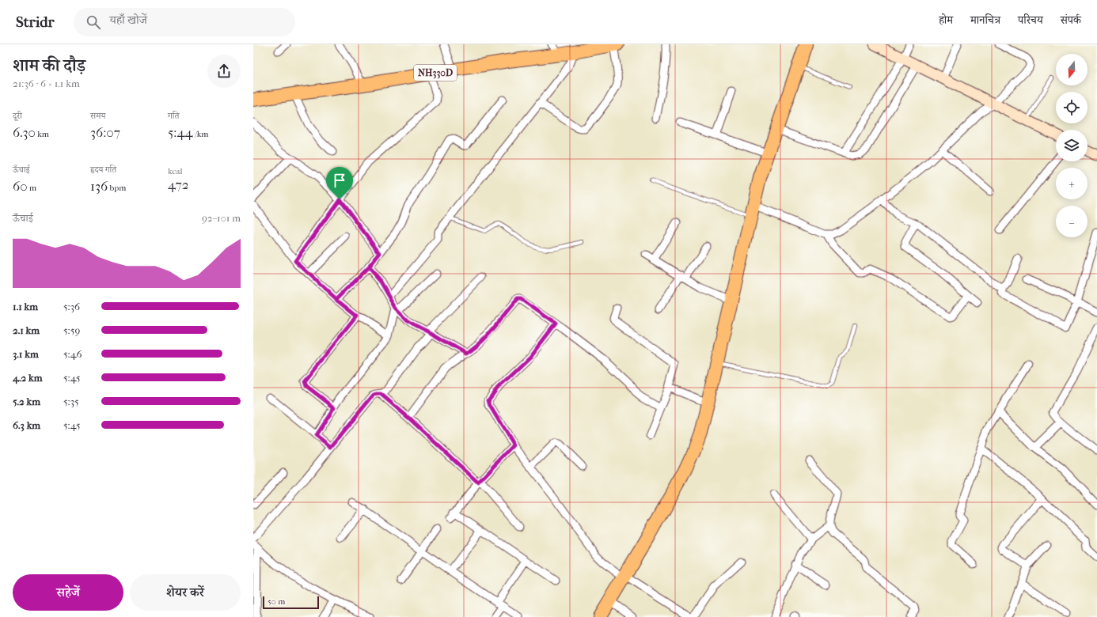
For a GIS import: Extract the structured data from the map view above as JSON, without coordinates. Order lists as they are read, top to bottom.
{
  "streets": {
    "highway": ["NH330D"]
  },
  "scale_bar": "50 m",
  "north": "bottom",
  "page": {
    "header": "Stridr",
    "search": "यहाँ खोजें",
    "nav": [
      "होम",
      "मानचित्र",
      "परिचय",
      "संपर्क"
    ],
    "heading": ["शाम की दौड़", "21:36 · 6 × 1.1 km"],
    "map_buttons": ["+", "−"],
    "stats": [
      ["दूरी", "6.30 km"],
      ["समय", "36:07"],
      ["गति", "5:44 /km"],
      ["ऊँचाई", "60 m"],
      ["हृदय गति", "136 bpm"],
      ["kcal", "472"]
    ],
    "chart": ["ऊँचाई", "92–101 m"],
    "list": [
      {
        "name": "1.1 km",
        "note": "5:36"
      },
      {
        "name": "2.1 km",
        "note": "5:59"
      },
      {
        "name": "3.1 km",
        "note": "5:46"
      },
      {
        "name": "4.2 km",
        "note": "5:45"
      },
      {
        "name": "5.2 km",
        "note": "5:35"
      },
      {
        "name": "6.3 km",
        "note": "5:45"
      }
    ],
    "buttons": ["सहेजें", "शेयर करें"],
    "scale": "50 m"
  }
}
